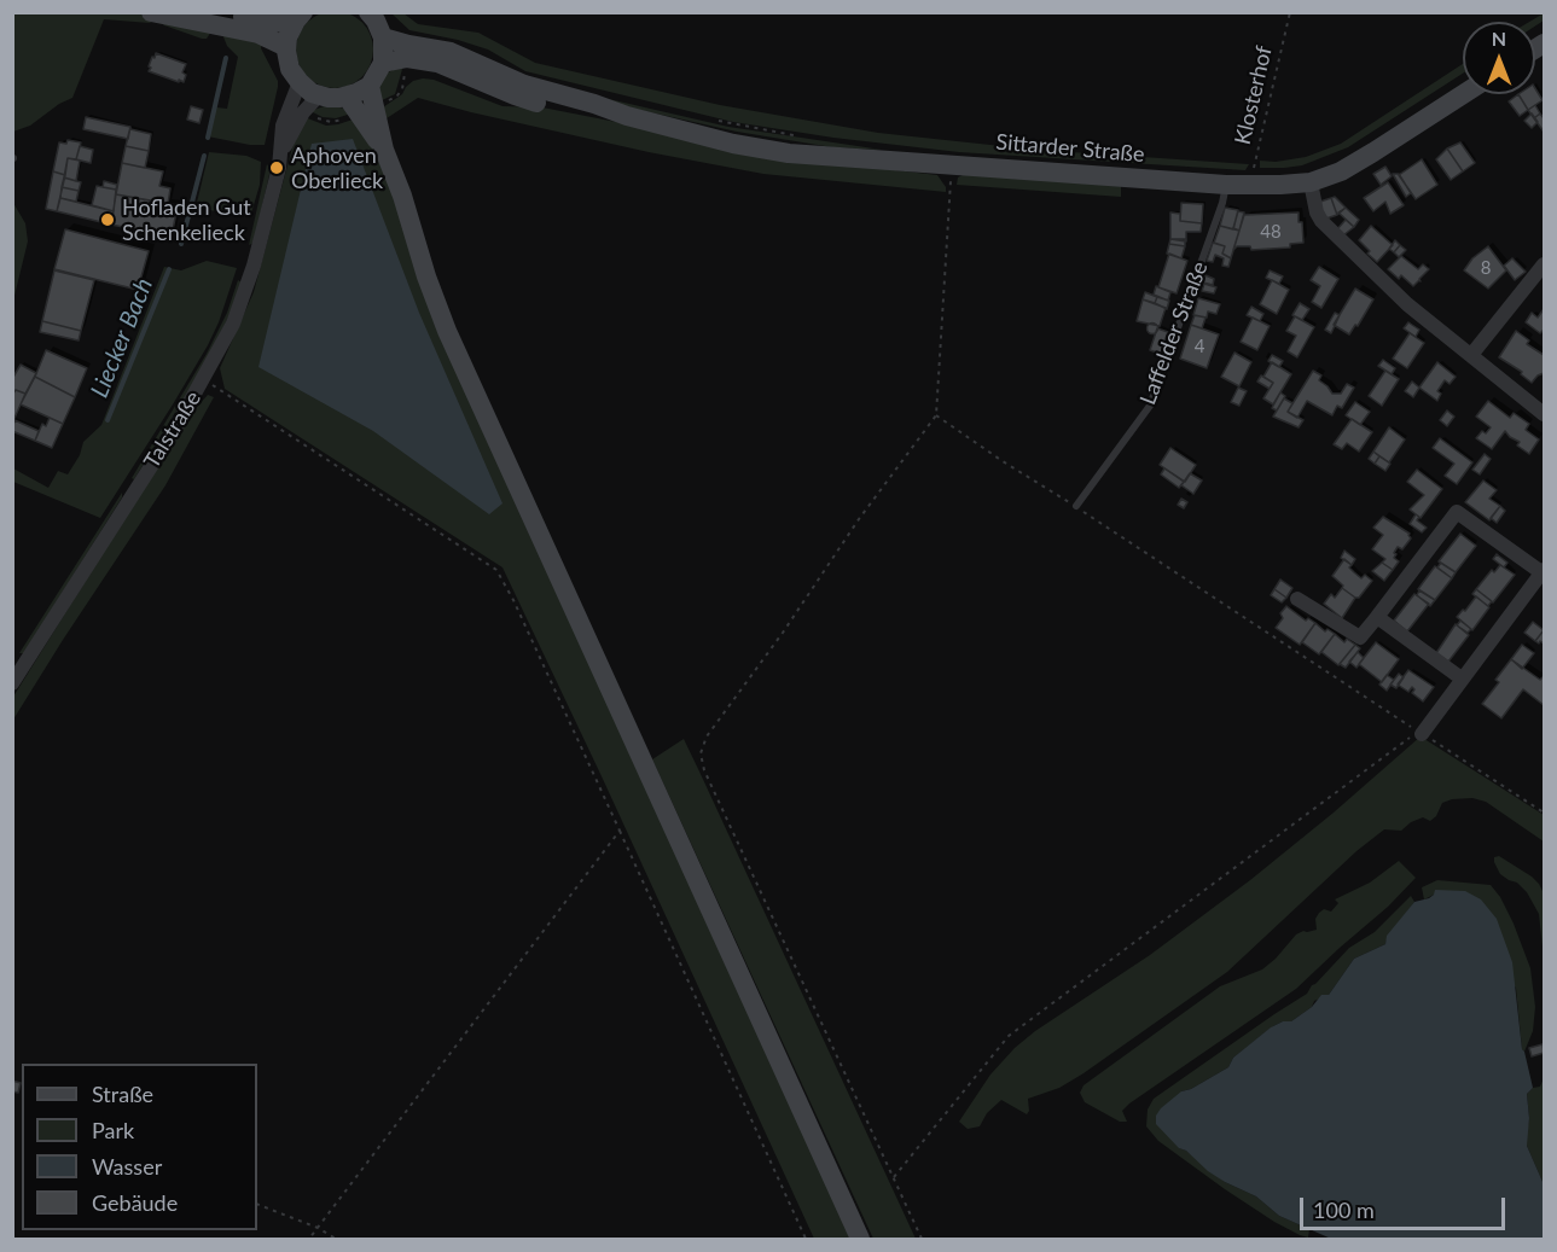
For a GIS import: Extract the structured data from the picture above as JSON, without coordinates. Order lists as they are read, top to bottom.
{
  "streets": {
    "main road": ["Sittarder Straße"],
    "street": ["Talstraße"],
    "lane": ["Laffelder Straße"],
    "path": ["Klosterhof"]
  },
  "crossings": [
    ["Klosterhof", "Sittarder Straße"],
    ["Sittarder Straße", "Laffelder Straße"]
  ],
  "water": ["Liecker Bach"],
  "places": ["Aphoven Oberlieck", "Hofladen Gut Schenkelieck"],
  "house_numbers": ["48", "8", "4"],
  "legend": [
    "Straße",
    "Park",
    "Wasser",
    "Gebäude"
  ],
  "scale_bar": "100 m",
  "north": "top"
}
